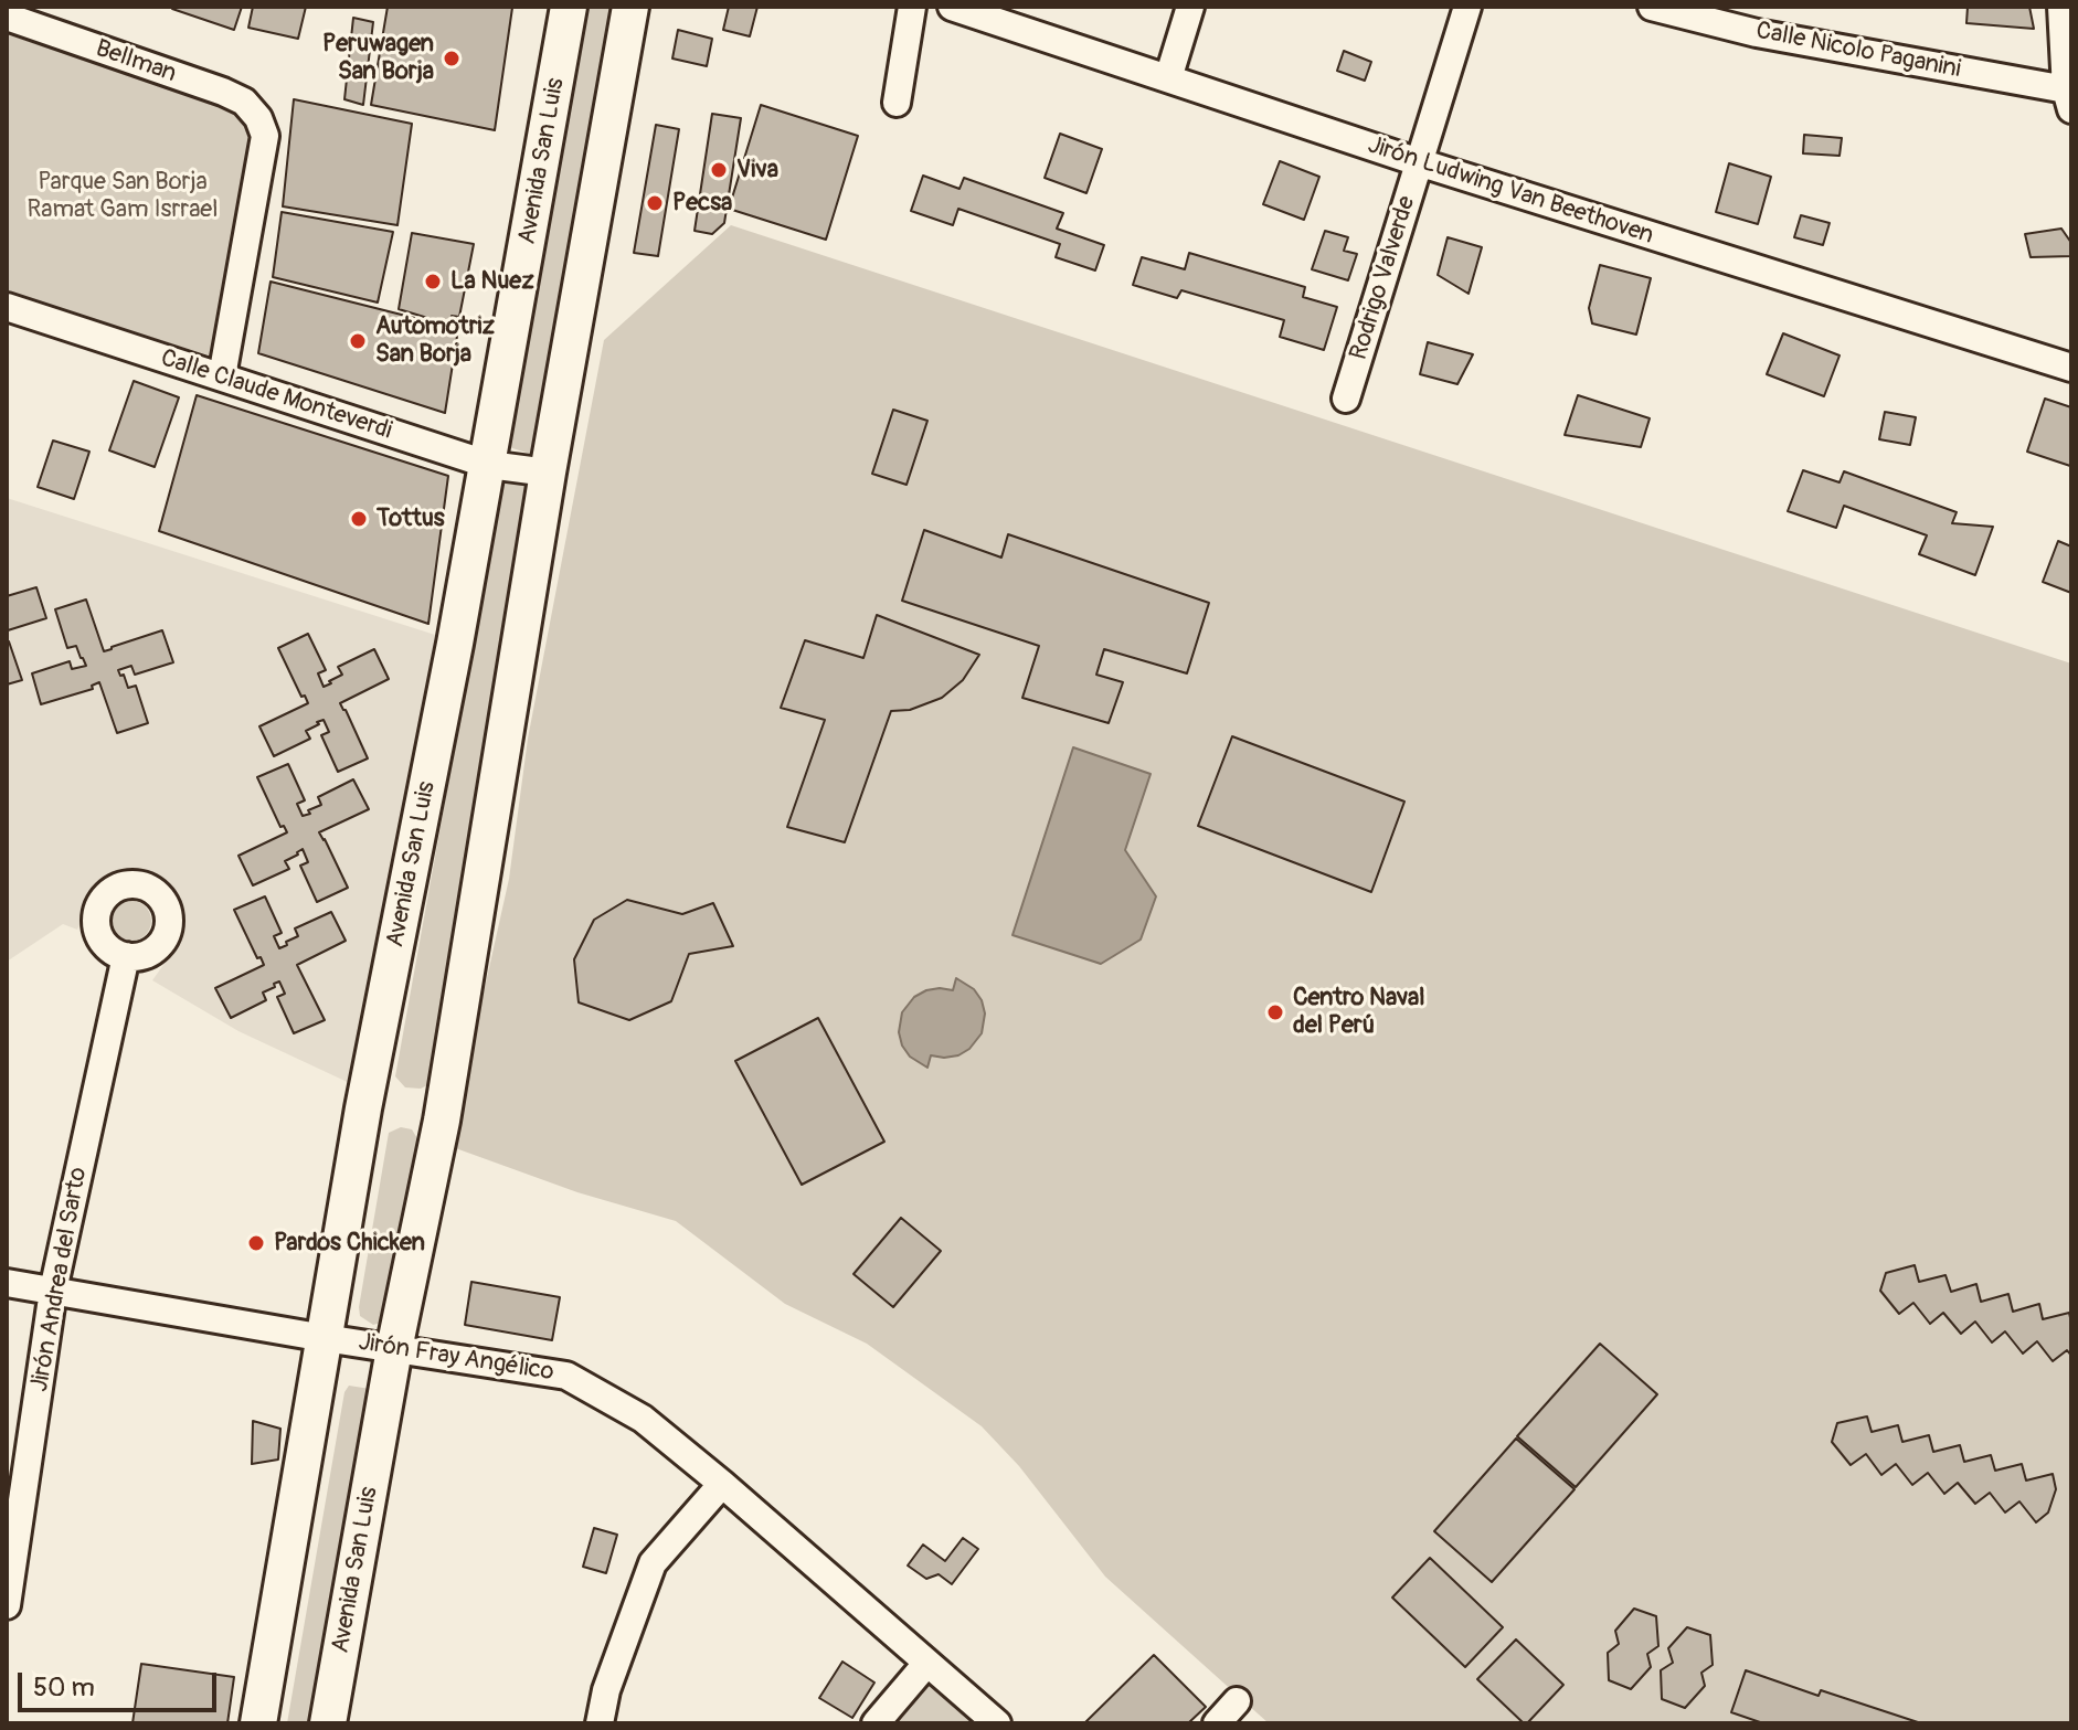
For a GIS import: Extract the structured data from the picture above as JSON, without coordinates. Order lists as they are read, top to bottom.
{
  "streets": {
    "main road": ["Avenida San Luis"],
    "street": [
      "Calle Nicolo Paganini",
      "Bellman",
      "Jirón Ludwing Van Beethoven",
      "Rodrigo Valverde",
      "Calle Claude Monteverdi",
      "Jirón Andrea del Sarto",
      "Jirón Fray Angélico"
    ]
  },
  "crossings": [
    ["Bellman", "Calle Claude Monteverdi"],
    ["Avenida San Luis", "Calle Claude Monteverdi"],
    ["Avenida San Luis", "Jirón Fray Angélico"],
    ["Jirón Ludwing Van Beethoven", "Rodrigo Valverde"],
    ["Jirón Andrea del Sarto", "Jirón Fray Angélico"]
  ],
  "parks": ["Parque San Borja Ramat Gam Isrrael"],
  "places": [
    "Peruwagen San Borja",
    "Viva",
    "Pecsa",
    "La Nuez",
    "Automotriz San Borja",
    "Tottus",
    "Centro Naval del Perú",
    "Pardos Chicken"
  ],
  "scale_bar": "50 m"
}
